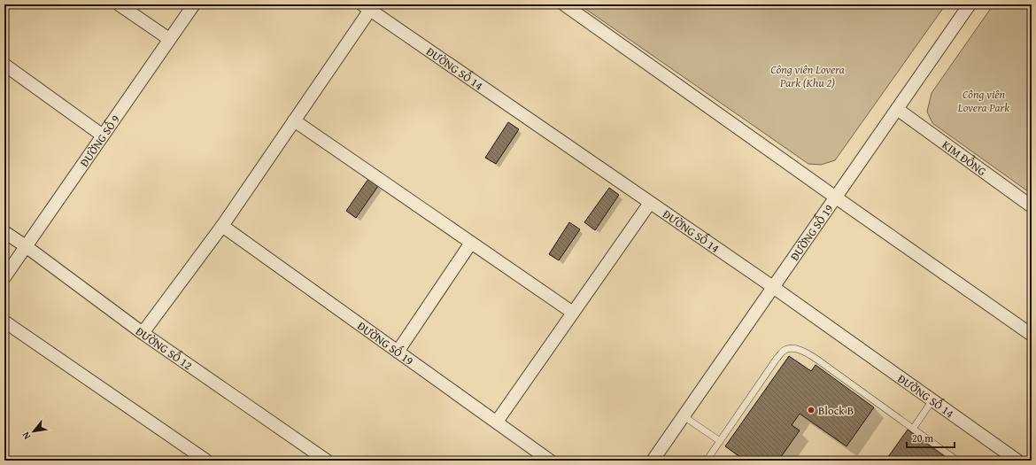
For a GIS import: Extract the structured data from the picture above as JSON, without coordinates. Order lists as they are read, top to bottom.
{
  "streets": {
    "street": [
      "ĐƯỜNG SỐ 14",
      "ĐƯỜNG SỐ 9",
      "KIM ĐỒNG",
      "ĐƯỜNG SỐ 19",
      "ĐƯỜNG SỐ 12"
    ]
  },
  "crossings": [
    ["ĐƯỜNG SỐ 14", "ĐƯỜNG SỐ 19"],
    ["ĐƯỜNG SỐ 9", "ĐƯỜNG SỐ 12"],
    ["KIM ĐỒNG", "ĐƯỜNG SỐ 19"]
  ],
  "parks": ["Công viên Lovera Park (Khu 2)", "Công viên Lovera Park"],
  "places": ["Block B"],
  "scale_bar": "20 m",
  "north": "bottom left"
}
